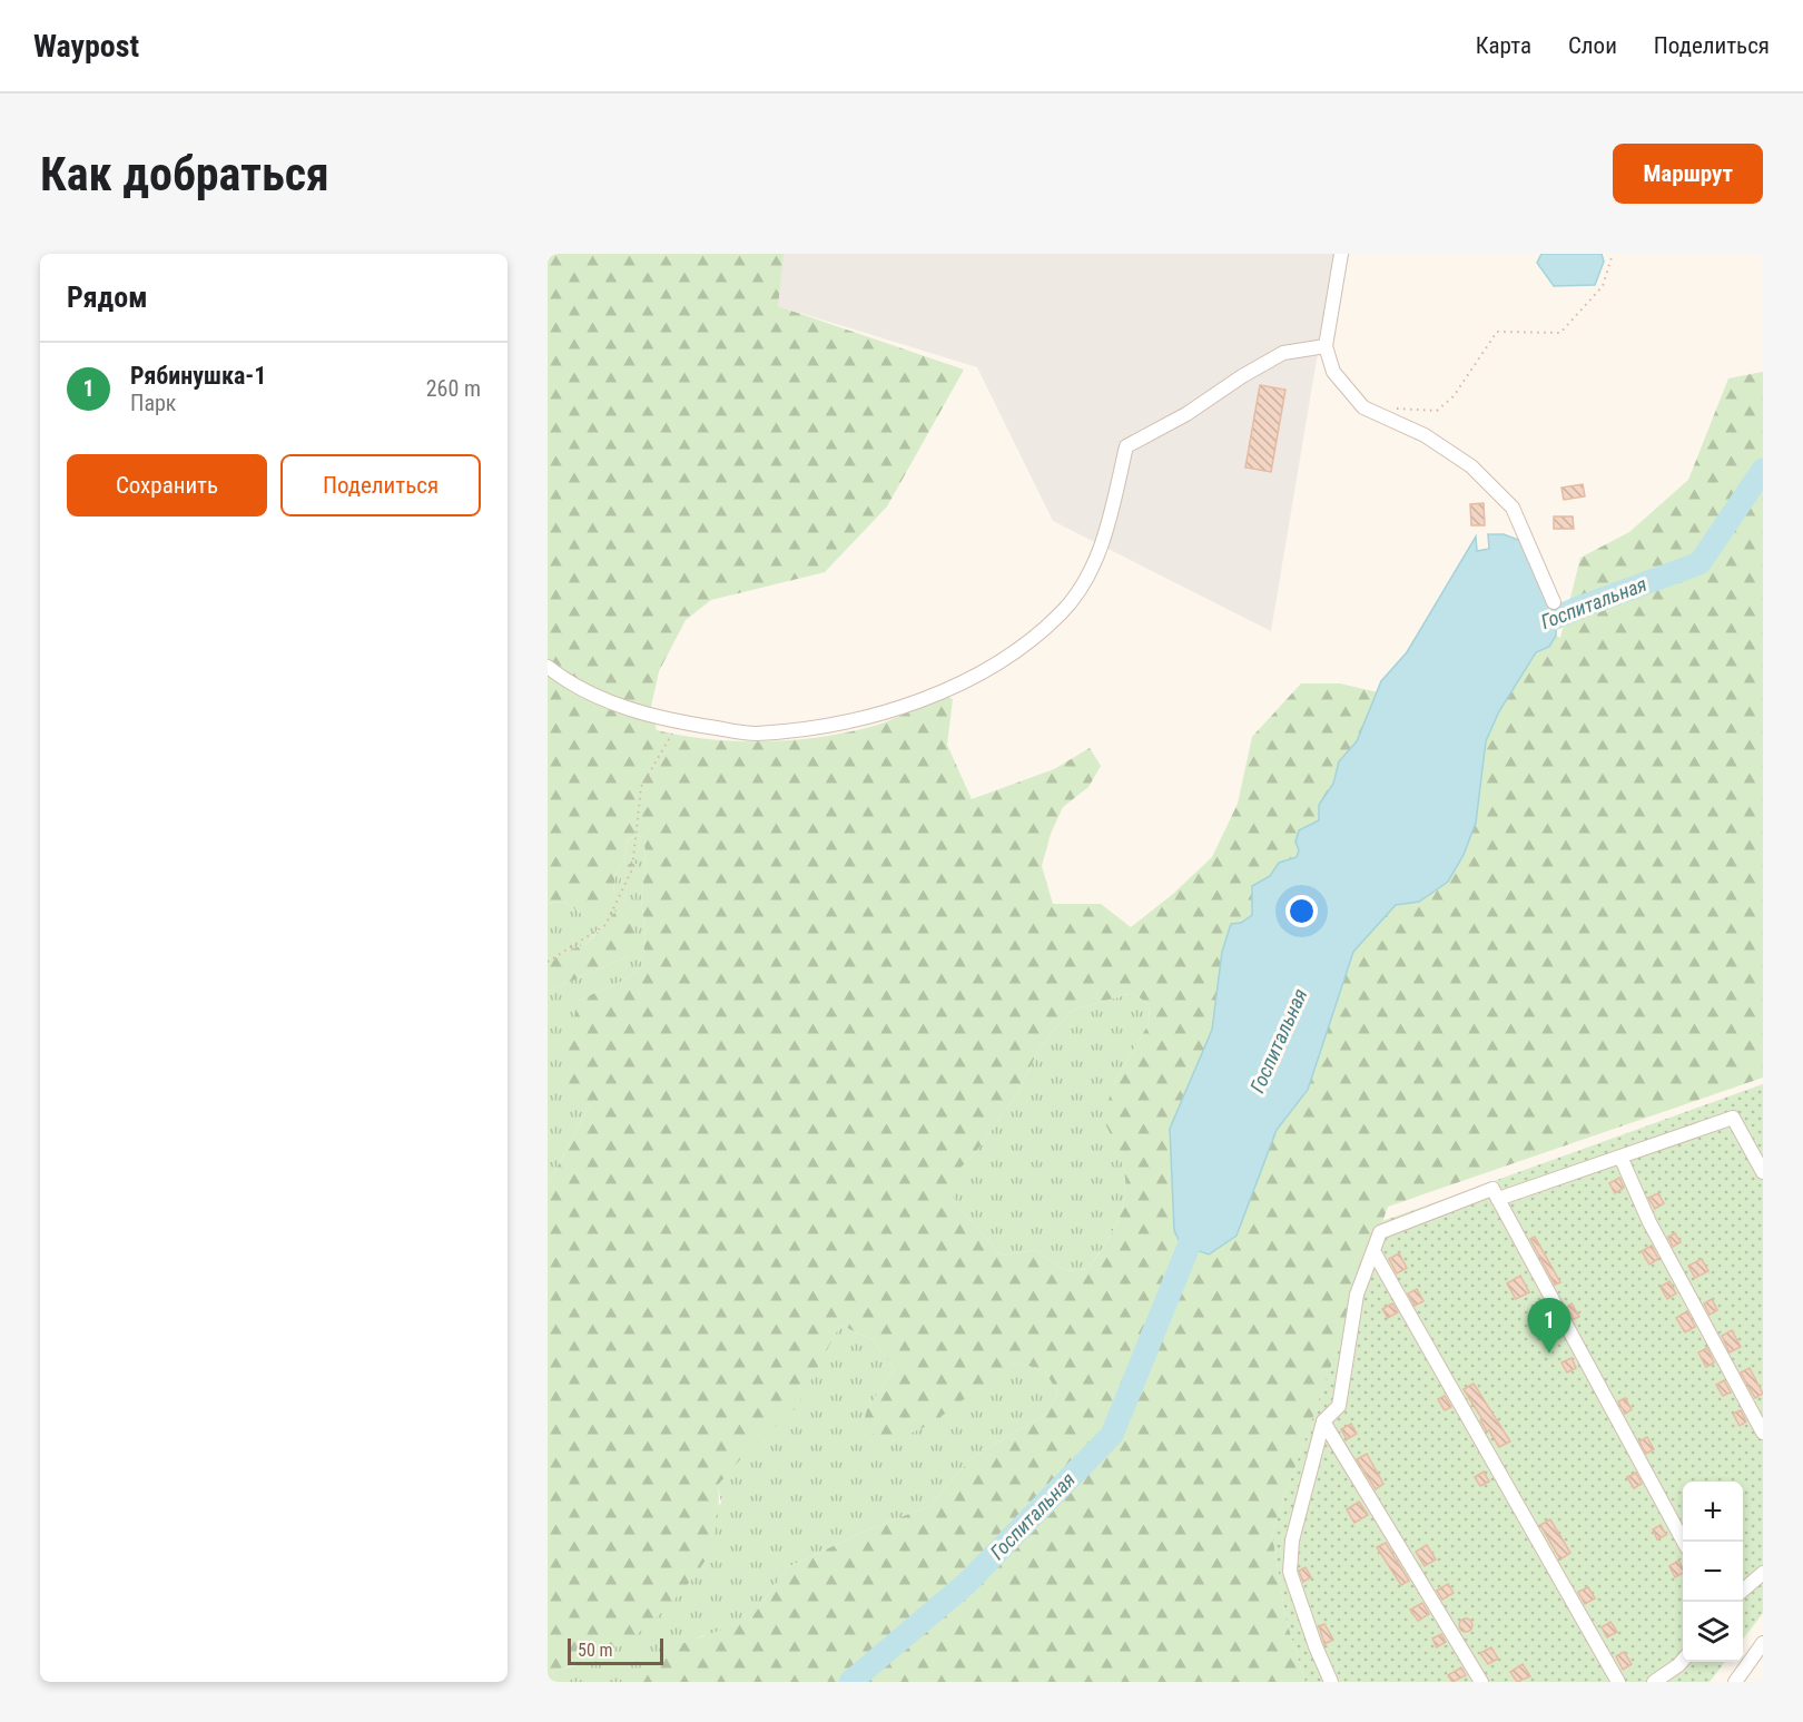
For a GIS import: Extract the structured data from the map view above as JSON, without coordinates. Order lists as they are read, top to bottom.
{
  "water": ["Госпитальная"],
  "scale_bar": "50 m",
  "page": {
    "header": "Waypost",
    "nav": ["Карта", "Слои", "Поделиться"],
    "buttons": [
      "Маршрут",
      ["Сохранить", "Поделиться"]
    ],
    "title": "Как добраться",
    "heading": "Рядом",
    "list": [
      {
        "mark": "1",
        "name": "Рябинушка-1",
        "note": "Парк",
        "value": "260 m"
      }
    ],
    "pins": "1",
    "map_buttons": ["+", "−"],
    "scale": "50 m"
  }
}
